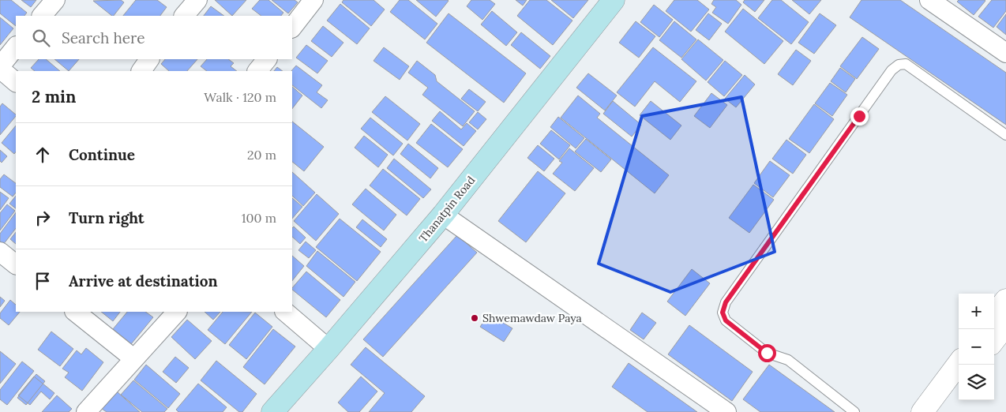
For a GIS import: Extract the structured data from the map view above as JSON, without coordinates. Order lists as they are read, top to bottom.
{
  "streets": {
    "main road": ["Thanatpin Road"]
  },
  "places": ["Shwemawdaw Paya"],
  "page": {
    "search": "Search here",
    "heading": ["2 min", "Walk · 120 m"],
    "list": [
      ["Continue", "20 m"],
      ["Turn right", "100 m"],
      "Arrive at destination"
    ],
    "map_buttons": ["+", "−"]
  }
}
